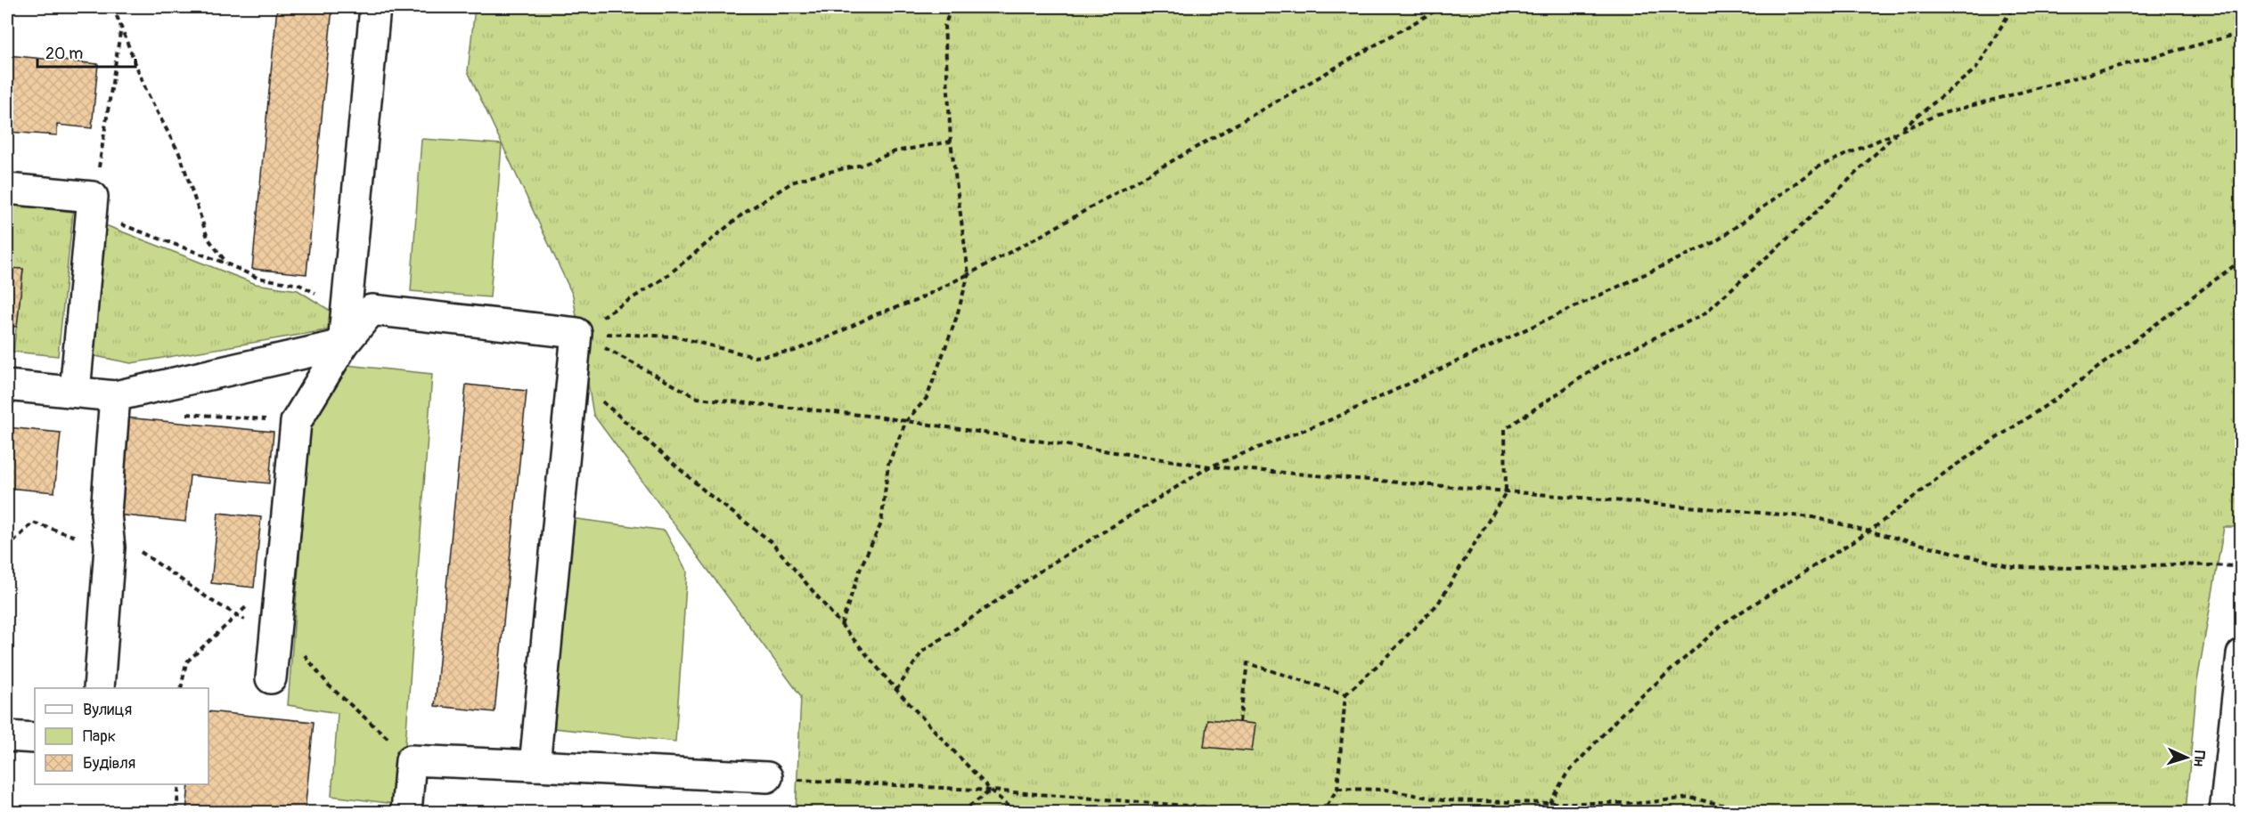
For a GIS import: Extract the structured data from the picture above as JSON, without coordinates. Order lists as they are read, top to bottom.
{
  "legend": ["Вулиця", "Парк", "Будівля"],
  "scale_bar": "20 m",
  "north": "right"
}
